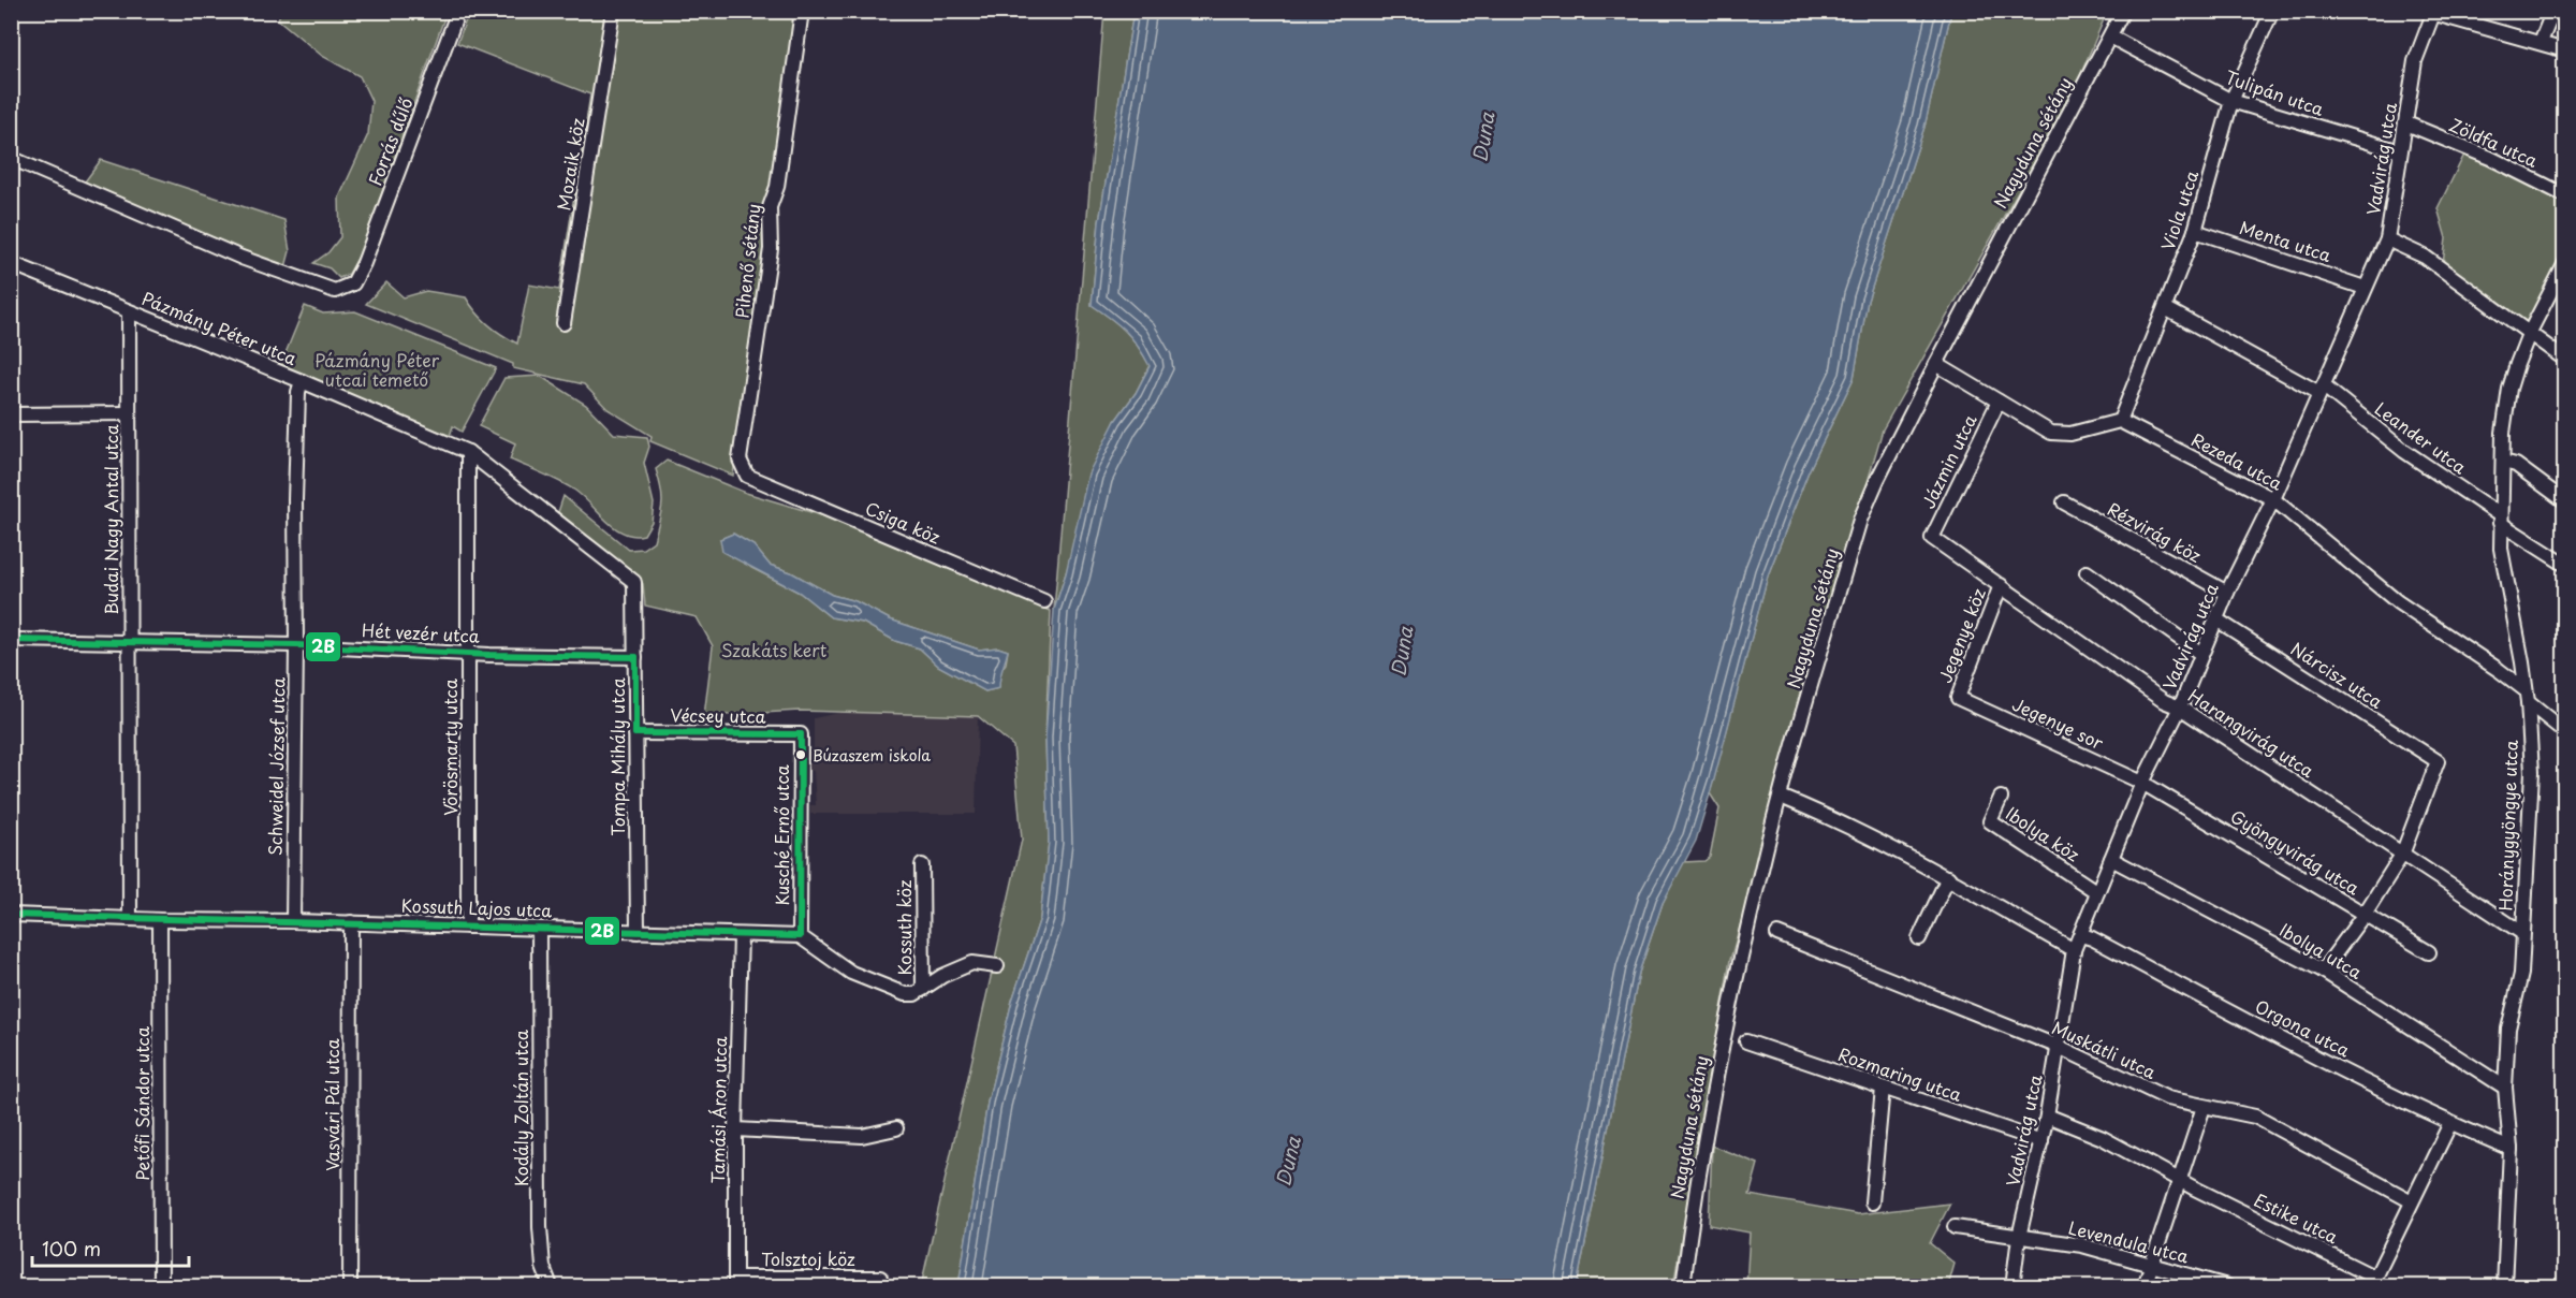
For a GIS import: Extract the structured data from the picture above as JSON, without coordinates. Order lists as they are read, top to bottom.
{
  "streets": {
    "street": [
      "Tulipán utca",
      "Forrás dűlő",
      "Nagyduna sétány",
      "Zöldfa utca",
      "Vadvirág utca",
      "Mozaik köz",
      "Viola utca",
      "Menta utca",
      "Pihenő sétány",
      "Pázmány Péter utca",
      "Leander utca",
      "Jázmin utca",
      "Rezeda utca",
      "Budai Nagy Antal utca",
      "Csiga köz",
      "Rézvirág köz",
      "Hét vezér utca",
      "Jegenye köz",
      "Nárcisz utca",
      "Vécsey utca",
      "Jegenye sor",
      "Harangvirág utca",
      "Vörösmarty utca",
      "Tompa Mihály utca",
      "Schweidel József utca",
      "Horánygyöngye utca",
      "Ibolya köz",
      "Kusché Ernő utca",
      "Gyöngyvirág utca",
      "Kossuth Lajos utca",
      "Kossuth köz",
      "Ibolya utca",
      "Orgona utca",
      "Muskátli utca",
      "Rozmaring utca",
      "Petőfi Sándor utca",
      "Vasvári Pál utca",
      "Kodály Zoltán utca",
      "Tamási Áron utca",
      "Estike utca",
      "Levendula utca",
      "Tolsztoj köz"
    ]
  },
  "crossings": [
    ["Tulipán utca", "Nagyduna sétány"],
    ["Tulipán utca", "Vadvirág utca"],
    ["Tulipán utca", "Viola utca"],
    ["Zöldfa utca", "Vadvirág utca"],
    ["Vadvirág utca", "Menta utca"],
    ["Vadvirág utca", "Leander utca"],
    ["Vadvirág utca", "Rezeda utca"],
    ["Vadvirág utca", "Rézvirág köz"],
    ["Vadvirág utca", "Nárcisz utca"],
    ["Vadvirág utca", "Jegenye sor"],
    ["Vadvirág utca", "Harangvirág utca"],
    ["Vadvirág utca", "Ibolya köz"],
    ["Vadvirág utca", "Gyöngyvirág utca"],
    ["Vadvirág utca", "Ibolya utca"],
    ["Vadvirág utca", "Orgona utca"],
    ["Vadvirág utca", "Muskátli utca"],
    ["Vadvirág utca", "Rozmaring utca"],
    ["Vadvirág utca", "Estike utca"],
    ["Vadvirág utca", "Levendula utca"],
    ["Viola utca", "Menta utca"],
    ["Viola utca", "Leander utca"],
    ["Viola utca", "Rezeda utca"],
    ["Pihenő sétány", "Csiga köz"],
    ["Pázmány Péter utca", "Budai Nagy Antal utca"],
    ["Pázmány Péter utca", "Vörösmarty utca"],
    ["Pázmány Péter utca", "Tompa Mihály utca"],
    ["Pázmány Péter utca", "Schweidel József utca"],
    ["Leander utca", "Horánygyöngye utca"],
    ["Jázmin utca", "Harangvirág utca"],
    ["Rezeda utca", "Horánygyöngye utca"],
    ["Budai Nagy Antal utca", "Hét vezér utca"],
    ["Budai Nagy Antal utca", "Kossuth Lajos utca"],
    ["Hét vezér utca", "Vörösmarty utca"],
    ["Hét vezér utca", "Tompa Mihály utca"],
    ["Hét vezér utca", "Schweidel József utca"],
    ["Jegenye köz", "Jegenye sor"],
    ["Jegenye köz", "Harangvirág utca"],
    ["Nárcisz utca", "Harangvirág utca"],
    ["Vécsey utca", "Tompa Mihály utca"],
    ["Vécsey utca", "Kusché Ernő utca"],
    ["Jegenye sor", "Gyöngyvirág utca"],
    ["Harangvirág utca", "Horánygyöngye utca"],
    ["Vörösmarty utca", "Kossuth Lajos utca"],
    ["Tompa Mihály utca", "Kossuth Lajos utca"],
    ["Schweidel József utca", "Kossuth Lajos utca"],
    ["Horánygyöngye utca", "Ibolya utca"],
    ["Horánygyöngye utca", "Orgona utca"],
    ["Kusché Ernő utca", "Kossuth Lajos utca"],
    ["Kossuth Lajos utca", "Petőfi Sándor utca"],
    ["Kossuth Lajos utca", "Vasvári Pál utca"],
    ["Kossuth Lajos utca", "Kodály Zoltán utca"],
    ["Kossuth Lajos utca", "Tamási Áron utca"],
    ["Orgona utca", "Estike utca"],
    ["Muskátli utca", "Estike utca"],
    ["Tamási Áron utca", "Tolsztoj köz"]
  ],
  "water": ["Duna"],
  "parks": ["Pázmány Péter utcai temető", "Szakáts kert"],
  "places": ["Búzaszem iskola"],
  "lines": ["transit line 2B"],
  "scale_bar": "100 m"
}
